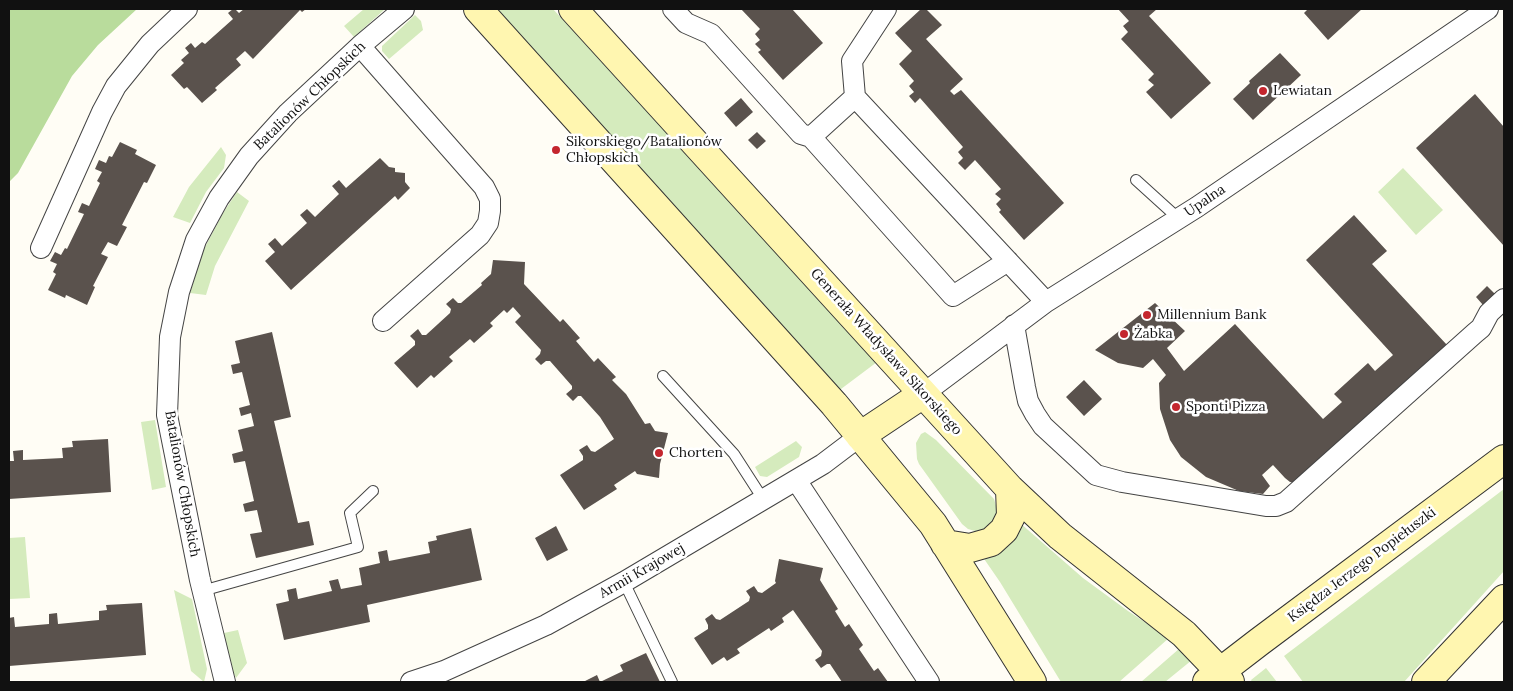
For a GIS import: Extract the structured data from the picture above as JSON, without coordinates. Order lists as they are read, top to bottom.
{
  "streets": {
    "main road": ["Generała Władysława Sikorskiego", "Księdza Jerzego Popiełuszki"],
    "street": ["Batalionów Chłopskich", "Upalna", "Armii Krajowej"]
  },
  "crossings": [
    ["Upalna", "Generała Władysława Sikorskiego"],
    ["Generała Władysława Sikorskiego", "Księdza Jerzego Popiełuszki"]
  ],
  "places": [
    "Lewiatan",
    "Sikorskiego/Batalionów Chłopskich",
    "Millennium Bank",
    "Żabka",
    "Sponti Pizza",
    "Chorten"
  ]
}
